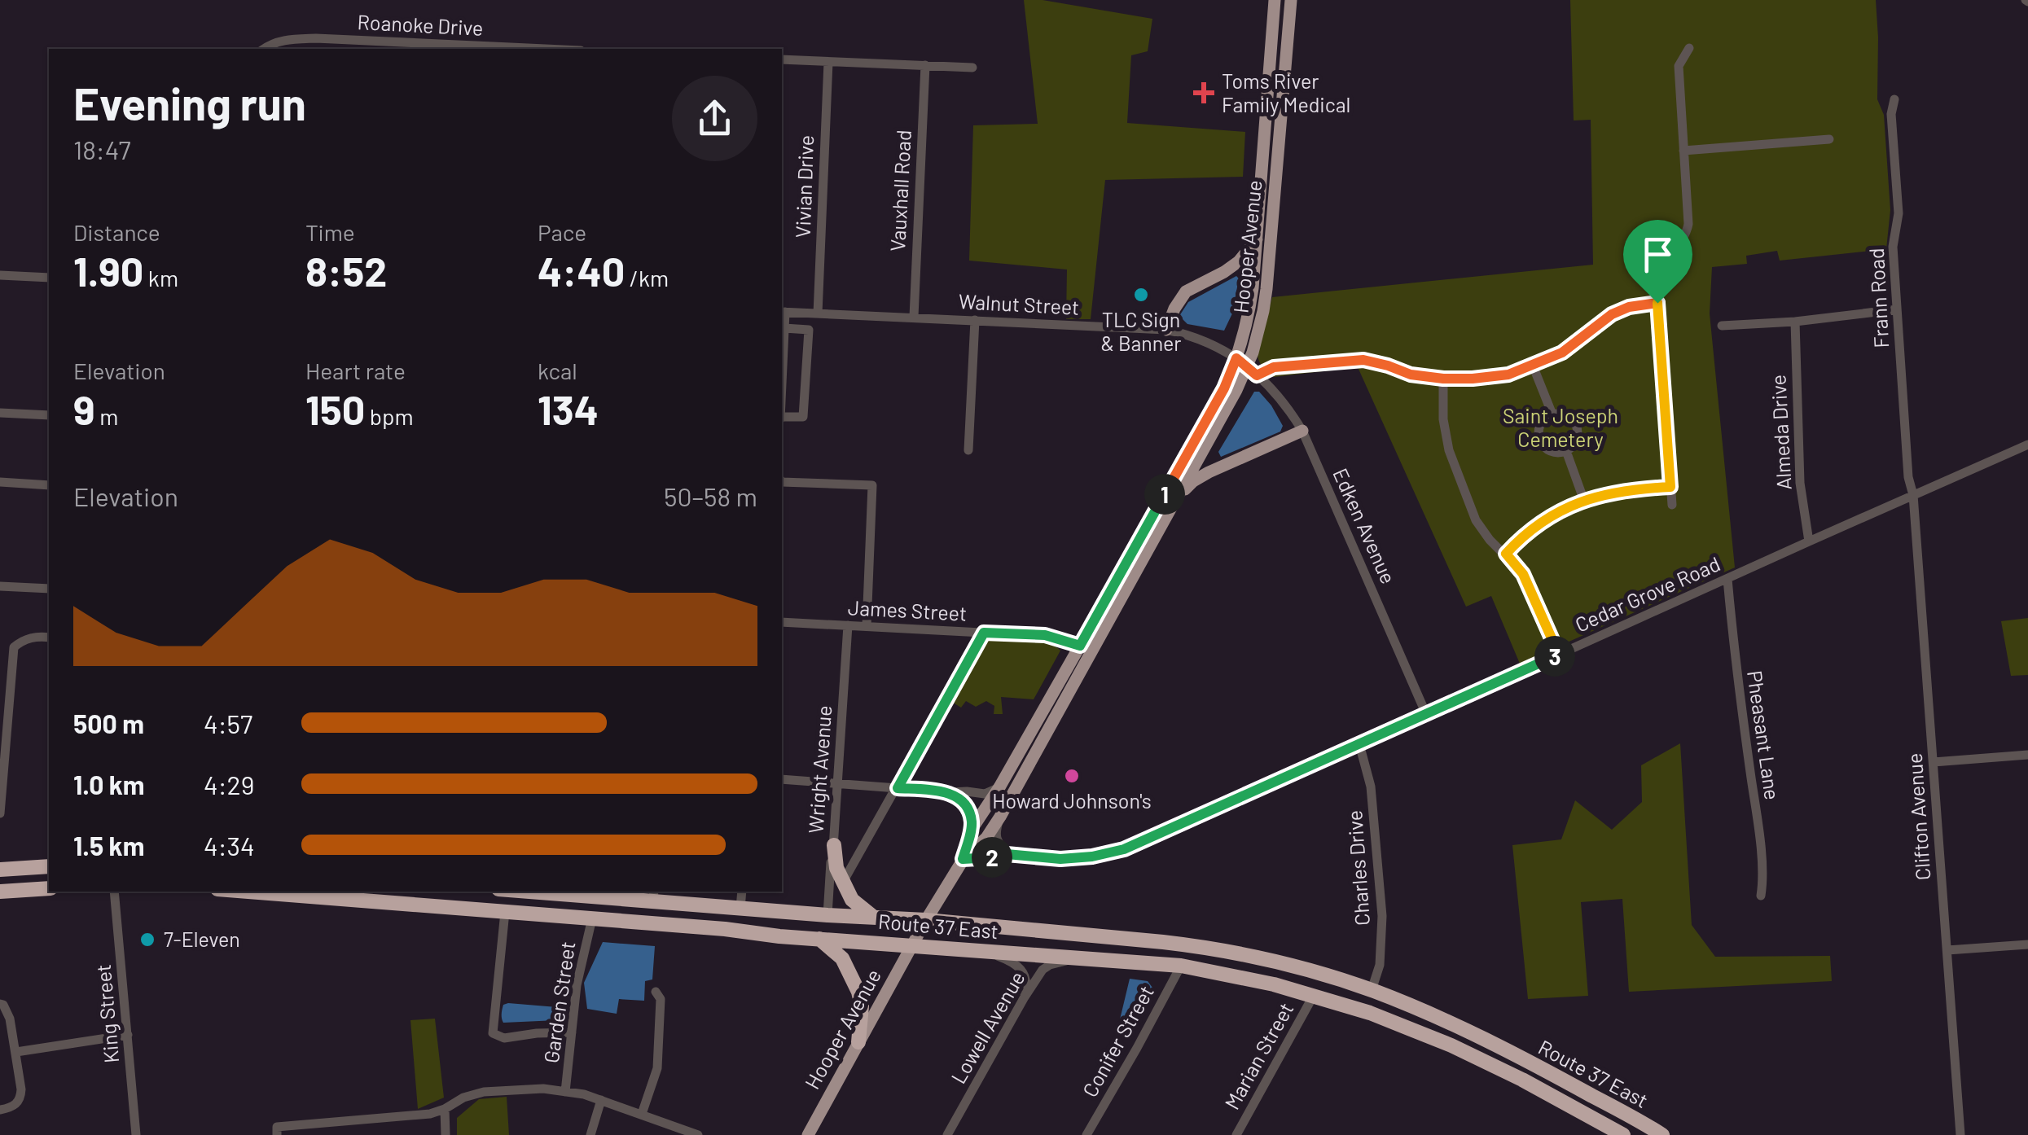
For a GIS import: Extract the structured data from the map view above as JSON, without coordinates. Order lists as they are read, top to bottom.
{
  "streets": {
    "highway": ["Route 37 East"],
    "main road": ["Hooper Avenue"],
    "street": [
      "Roanoke Drive",
      "Vivian Drive",
      "Vauxhall Road",
      "Frann Road",
      "Walnut Street",
      "Almeda Drive",
      "Edken Avenue",
      "Cedar Grove Road",
      "James Street",
      "Pheasant Lane",
      "Wright Avenue",
      "Clifton Avenue",
      "Charles Drive",
      "Garden Street",
      "King Street",
      "Lowell Avenue",
      "Conifer Street",
      "Marian Street"
    ]
  },
  "crossings": [
    ["Vivian Drive", "Walnut Street"],
    ["Vauxhall Road", "Walnut Street"],
    ["Hooper Avenue", "Walnut Street"],
    ["Hooper Avenue", "Edken Avenue"],
    ["Hooper Avenue", "Cedar Grove Road"],
    ["Hooper Avenue", "James Street"],
    ["Hooper Avenue", "Route 37 East"],
    ["Frann Road", "Cedar Grove Road"],
    ["Frann Road", "Clifton Avenue"],
    ["Walnut Street", "Edken Avenue"],
    ["Almeda Drive", "Cedar Grove Road"],
    ["Edken Avenue", "Cedar Grove Road"],
    ["Cedar Grove Road", "Pheasant Lane"],
    ["Cedar Grove Road", "Clifton Avenue"],
    ["Cedar Grove Road", "Charles Drive"],
    ["Cedar Grove Road", "Route 37 East"],
    ["James Street", "Wright Avenue"],
    ["Wright Avenue", "Route 37 East"],
    ["Charles Drive", "Route 37 East"],
    ["Route 37 East", "Garden Street"],
    ["Route 37 East", "Lowell Avenue"],
    ["Route 37 East", "Conifer Street"],
    ["Route 37 East", "Marian Street"]
  ],
  "parks": ["Saint Joseph Cemetery"],
  "places": {
    "health": ["Toms River Family Medical"],
    "other": ["TLC Sign & Banner", "Howard Johnson's", "7-Eleven"]
  },
  "page": {
    "heading": ["Evening run", "18:47"],
    "stats": [
      ["Distance", "1.90 km"],
      ["Time", "8:52"],
      ["Pace", "4:40 /km"],
      ["Elevation", "9 m"],
      ["Heart rate", "150 bpm"],
      ["kcal", "134"]
    ],
    "chart": ["Elevation", "50–58 m"],
    "pins": ["1", "3", "2"],
    "list": [
      {
        "name": "500 m",
        "note": "4:57"
      },
      {
        "name": "1.0 km",
        "note": "4:29"
      },
      {
        "name": "1.5 km",
        "note": "4:34"
      }
    ]
  }
}
